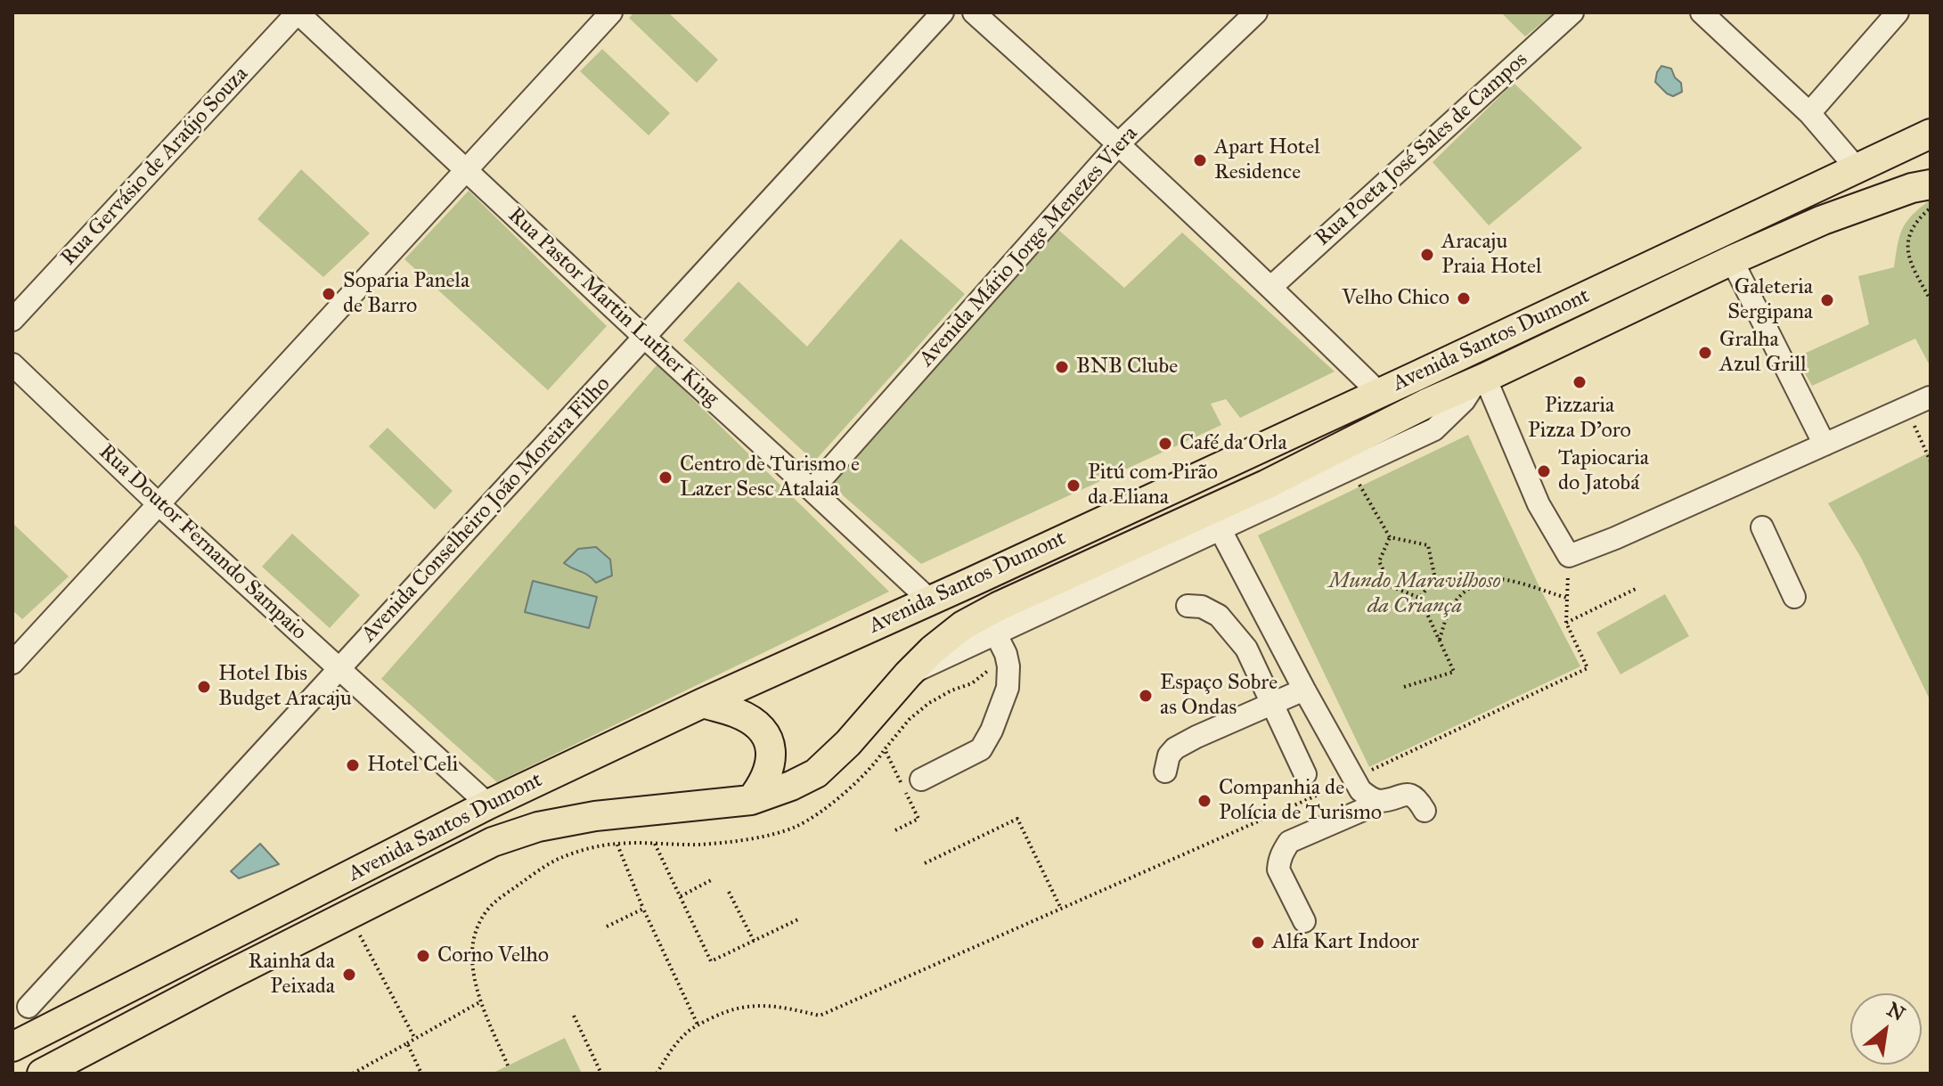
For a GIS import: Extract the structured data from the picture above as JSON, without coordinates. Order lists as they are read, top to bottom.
{
  "streets": {
    "main road": ["Avenida Santos Dumont"],
    "street": [
      "Rua Poeta José Sales de Campos",
      "Rua Gervásio de Araújo Souza",
      "Avenida Mário Jorge Menezes Viera",
      "Rua Pastor Martin Luther King",
      "Avenida Conselheiro João Moreira Filho",
      "Rua Doutor Fernando Sampaio"
    ]
  },
  "crossings": [
    ["Rua Gervásio de Araújo Souza", "Rua Pastor Martin Luther King"],
    ["Avenida Mário Jorge Menezes Viera", "Rua Pastor Martin Luther King"],
    ["Rua Pastor Martin Luther King", "Avenida Santos Dumont"],
    ["Rua Pastor Martin Luther King", "Avenida Conselheiro João Moreira Filho"],
    ["Avenida Santos Dumont", "Rua Doutor Fernando Sampaio"],
    ["Avenida Conselheiro João Moreira Filho", "Rua Doutor Fernando Sampaio"]
  ],
  "parks": ["Mundo Maravilhoso da Criança"],
  "places": [
    "Apart Hotel Residence",
    "Aracaju Praia Hotel",
    "Soparia Panela de Barro",
    "Velho Chico",
    "Galeteria Sergipana",
    "Gralha Azul Grill",
    "BNB Clube",
    "Pizzaria Pizza D'oro",
    "Café da Orla",
    "Tapiocaria do Jatobá",
    "Centro de Turismo e Lazer Sesc Atalaia",
    "Pitú com Pirão da Eliana",
    "Hotel Ibis Budget Aracaju",
    "Espaço Sobre as Ondas",
    "Hotel Celi",
    "Companhia de Polícia de Turismo",
    "Alfa Kart Indoor",
    "Corno Velho",
    "Rainha da Peixada"
  ],
  "north": "top right"
}
